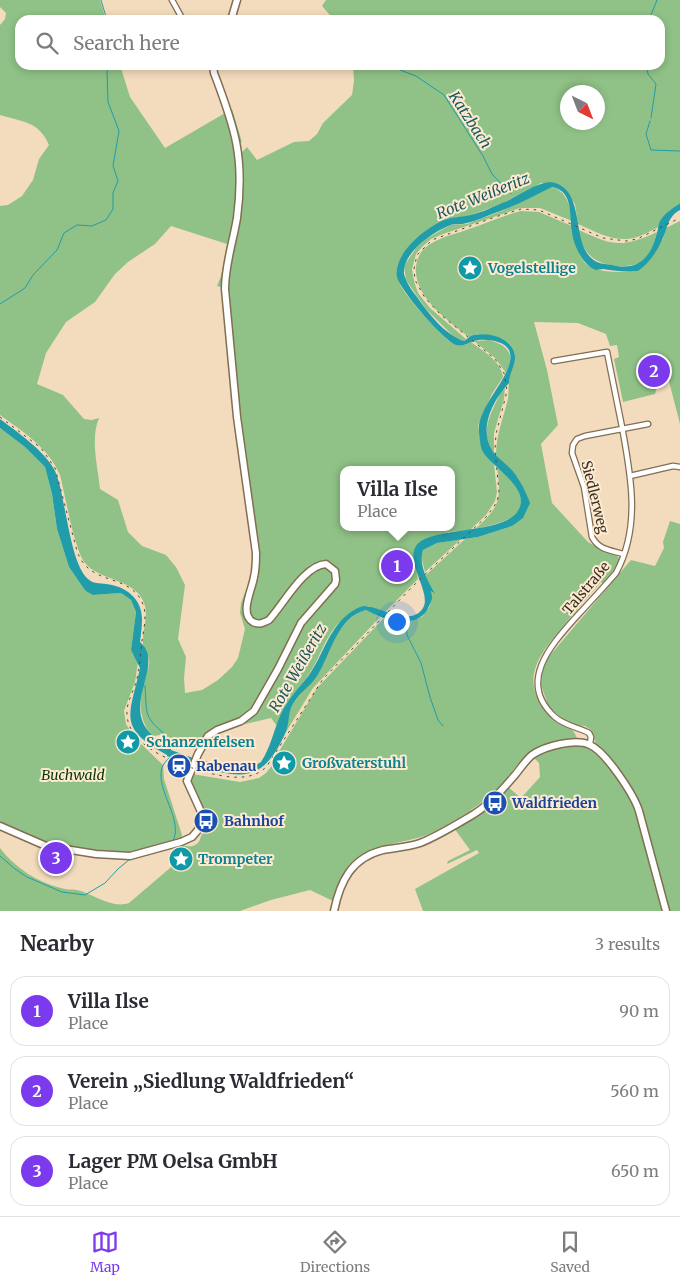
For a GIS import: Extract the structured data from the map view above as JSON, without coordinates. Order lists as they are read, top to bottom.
{
  "streets": {
    "street": ["Siedlerweg", "Talstraße"]
  },
  "crossings": [
    ["Siedlerweg", "Talstraße"]
  ],
  "water": ["Katzbach", "Rote Weißeritz"],
  "parks": ["Buchwald"],
  "places": {
    "place": [
      "Vogelstellige",
      "Schanzenfelsen",
      "Großvaterstuhl",
      "Trompeter"
    ],
    "station": ["Rabenau"],
    "bus stop": ["Waldfrieden", "Bahnhof"]
  },
  "north": "bottom right",
  "page": {
    "search": "Search here",
    "pins": ["2", "1", "3"],
    "popup": ["Villa Ilse", "Place"],
    "heading": ["Nearby", "3 results"],
    "list": [
      {
        "mark": "1",
        "name": "Villa Ilse",
        "note": "Place",
        "value": "90 m"
      },
      {
        "mark": "2",
        "name": "Verein „Siedlung Waldfrieden“",
        "note": "Place",
        "value": "560 m"
      },
      {
        "mark": "3",
        "name": "Lager PM Oelsa GmbH",
        "note": "Place",
        "value": "650 m"
      }
    ],
    "nav": ["Map", "Directions", "Saved"]
  }
}
